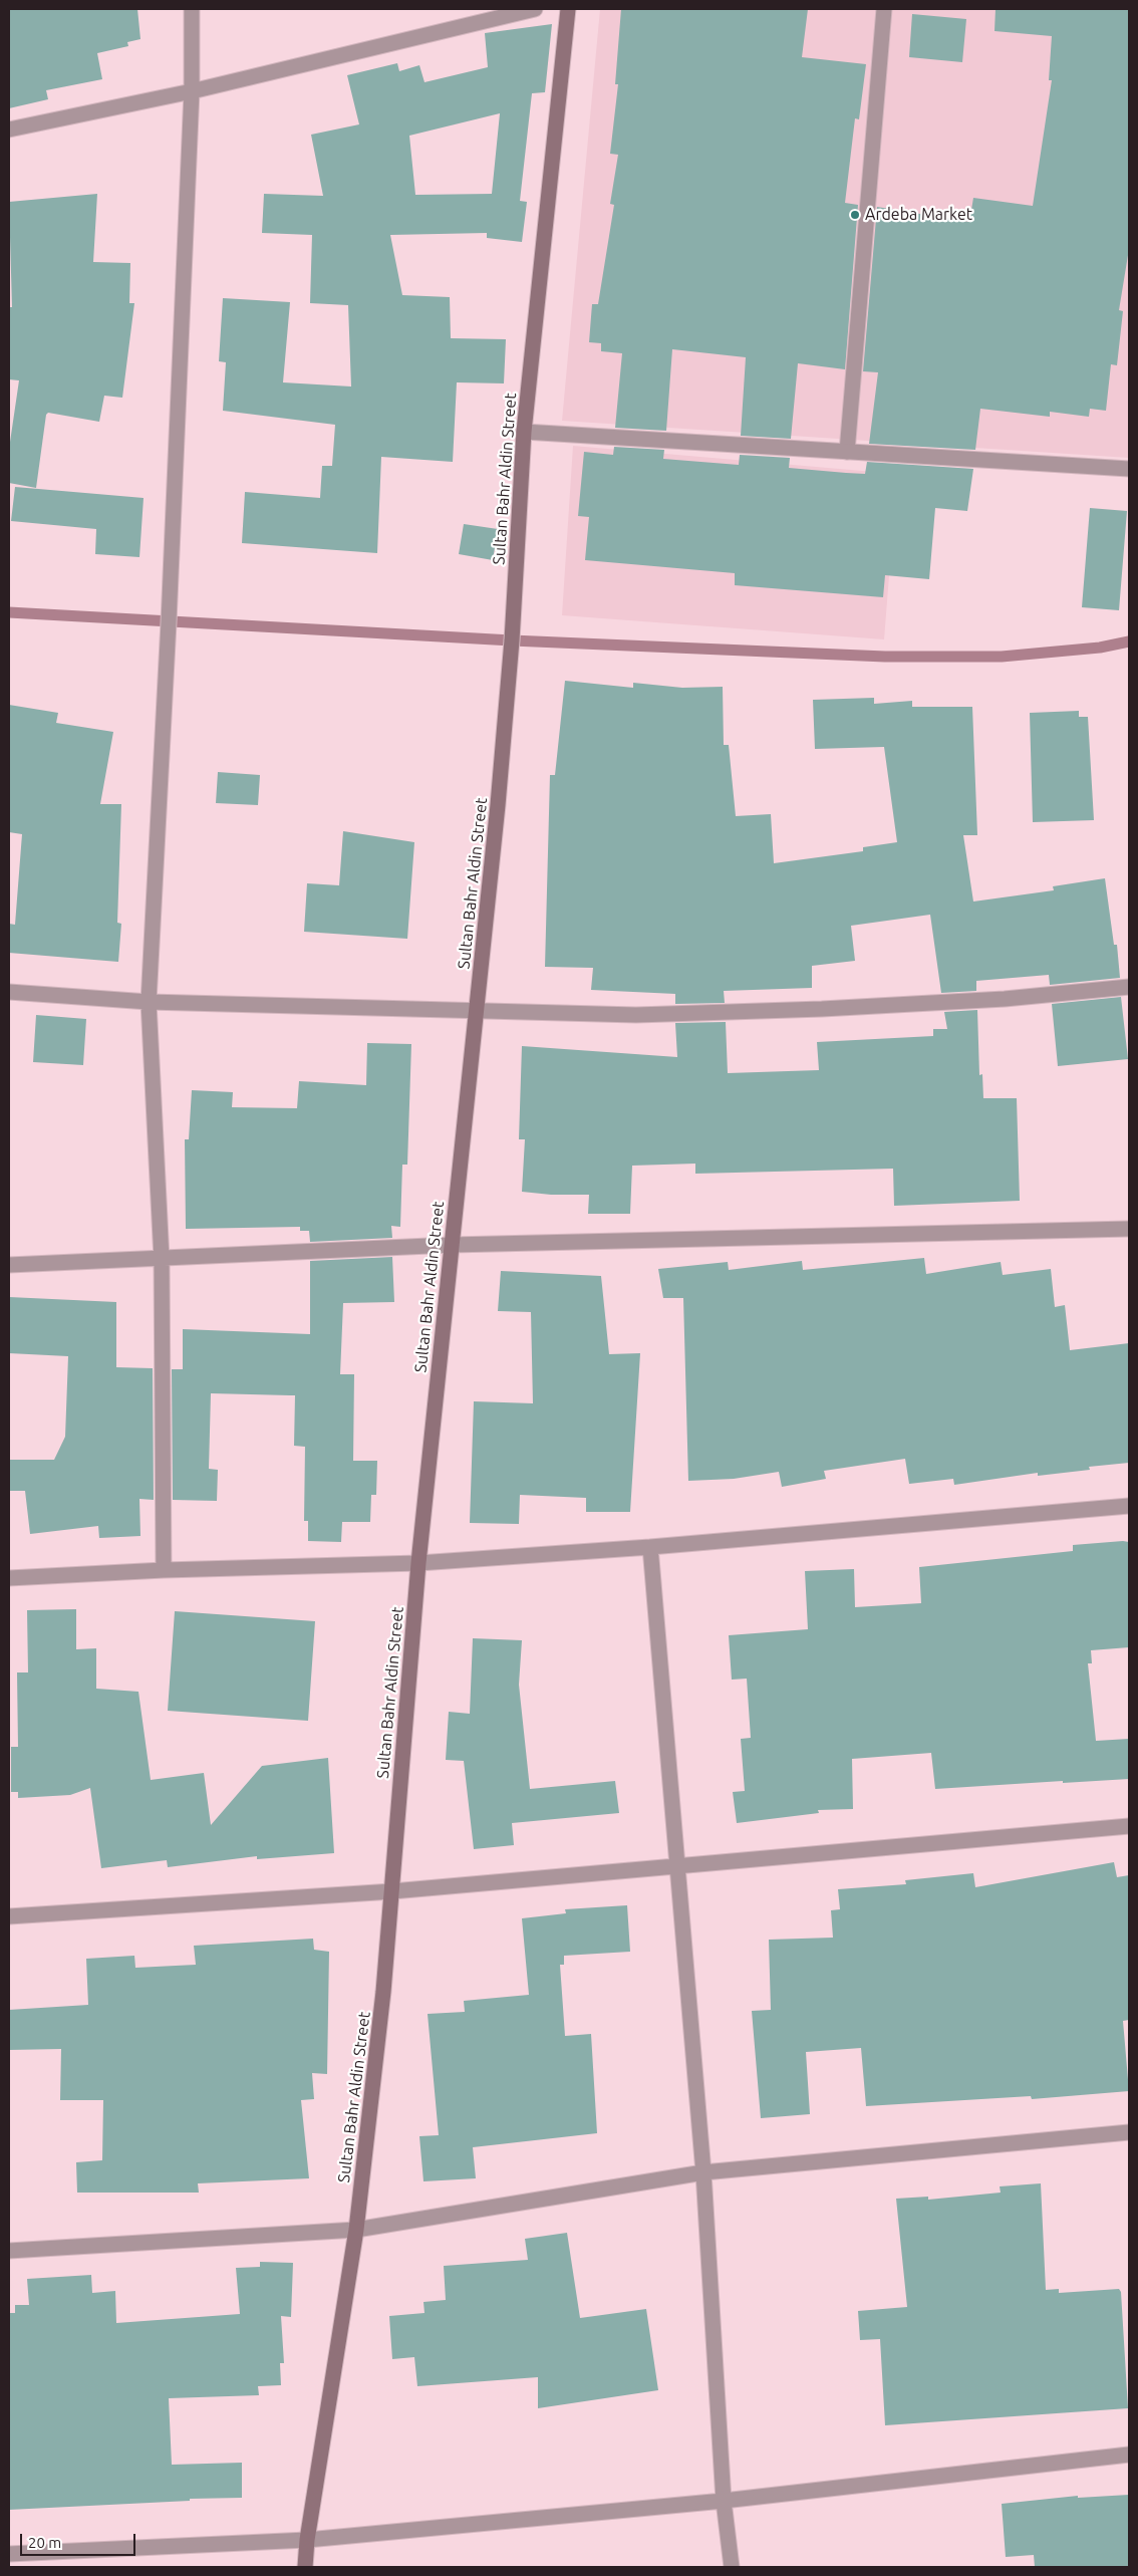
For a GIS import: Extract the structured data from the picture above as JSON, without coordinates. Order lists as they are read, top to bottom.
{
  "streets": {
    "street": ["Sultan Bahr Aldin Street"]
  },
  "places": ["Ardeba Market"],
  "scale_bar": "20 m"
}
